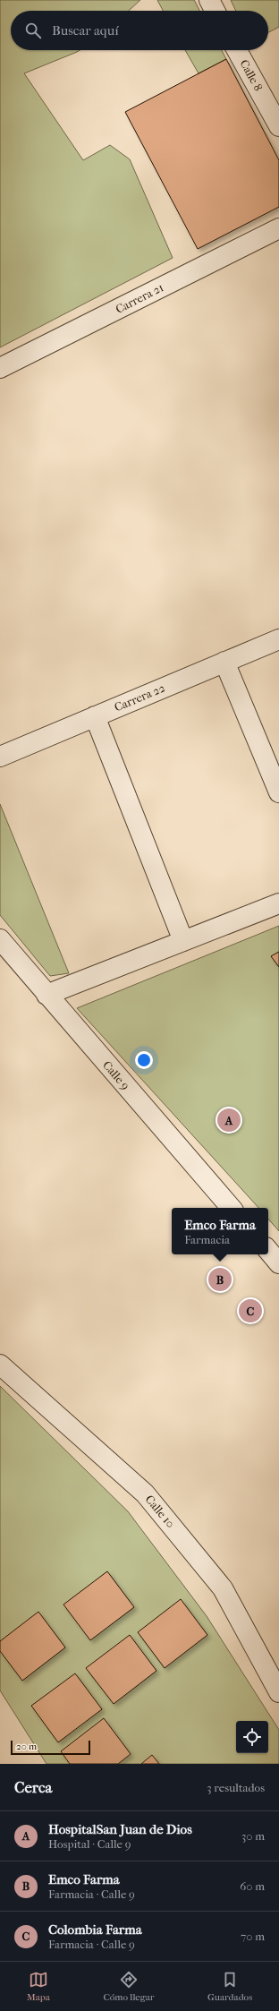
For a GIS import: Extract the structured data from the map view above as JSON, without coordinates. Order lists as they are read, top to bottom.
{
  "streets": {
    "street": [
      "Calle 8",
      "Carrera 21",
      "Carrera 22",
      "Calle 9",
      "Calle 10"
    ]
  },
  "scale_bar": "20 m",
  "page": {
    "search": "Buscar aquí",
    "pins": ["A", "B", "C"],
    "popup": ["Emco Farma", "Farmacia"],
    "scale": "20 m",
    "heading": ["Cerca", "3 resultados"],
    "list": [
      {
        "mark": "A",
        "name": "HospitalSan Juan de Dios",
        "note": "Hospital · Calle 9",
        "value": "30 m"
      },
      {
        "mark": "B",
        "name": "Emco Farma",
        "note": "Farmacia · Calle 9",
        "value": "60 m"
      },
      {
        "mark": "C",
        "name": "Colombia Farma",
        "note": "Farmacia · Calle 9",
        "value": "70 m"
      }
    ],
    "nav": ["Mapa", "Cómo llegar", "Guardados"]
  }
}
